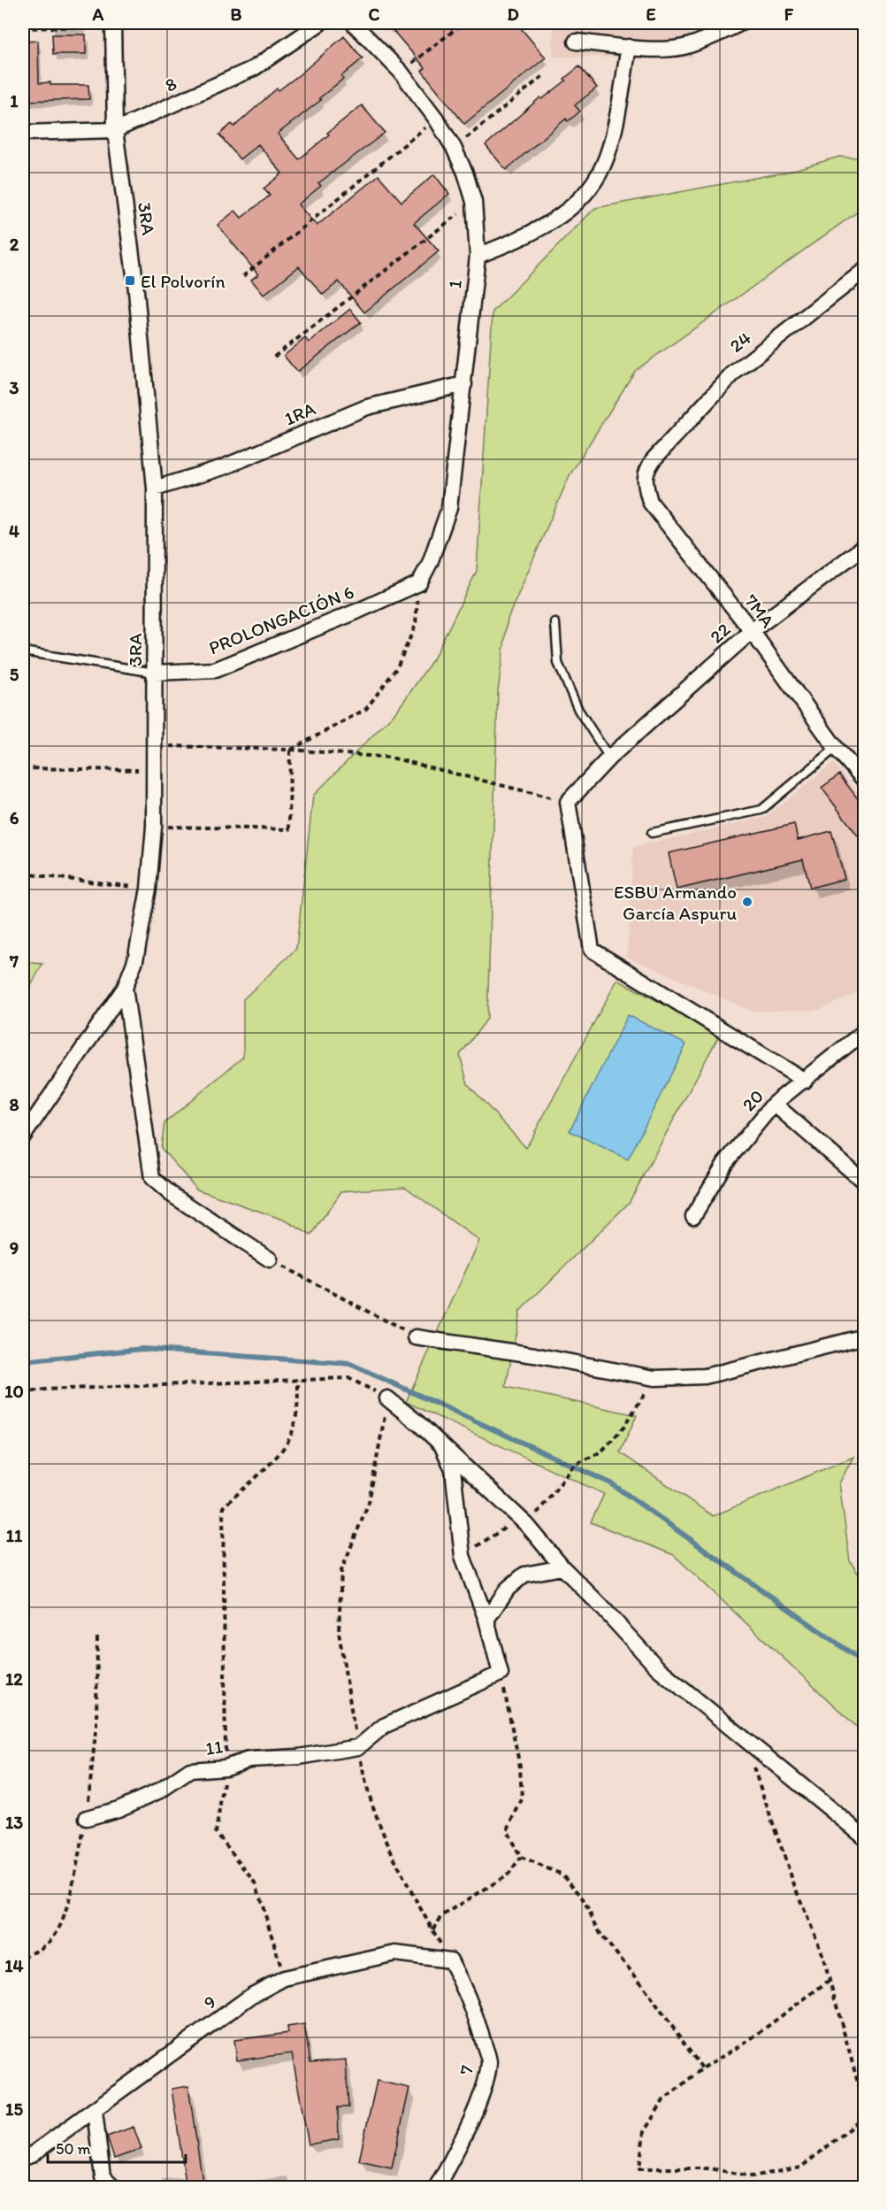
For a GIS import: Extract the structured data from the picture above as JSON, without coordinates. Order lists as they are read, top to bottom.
{
  "streets": {
    "street": [
      "8",
      "3RA",
      "1",
      "24",
      "1RA",
      "7MA",
      "PROLONGACIÓN 6",
      "22",
      "20",
      "11",
      "9",
      "7"
    ]
  },
  "crossings": [
    ["8", "3RA"],
    ["3RA", "1RA"],
    ["3RA", "PROLONGACIÓN 6"],
    ["1", "1RA"],
    ["1", "PROLONGACIÓN 6"],
    ["24", "7MA"],
    ["7MA", "22"],
    ["9", "7"]
  ],
  "places": {
    "transit": ["El Polvorín"],
    "other": ["ESBU Armando García Aspuru"]
  },
  "scale_bar": "50 m",
  "grid": {
    "columns": [
      "A",
      "B",
      "C",
      "D",
      "E",
      "F"
    ],
    "rows": [
      "1",
      "2",
      "3",
      "4",
      "5",
      "6",
      "7",
      "8",
      "9",
      "10",
      "11",
      "12",
      "13",
      "14",
      "15"
    ]
  }
}
